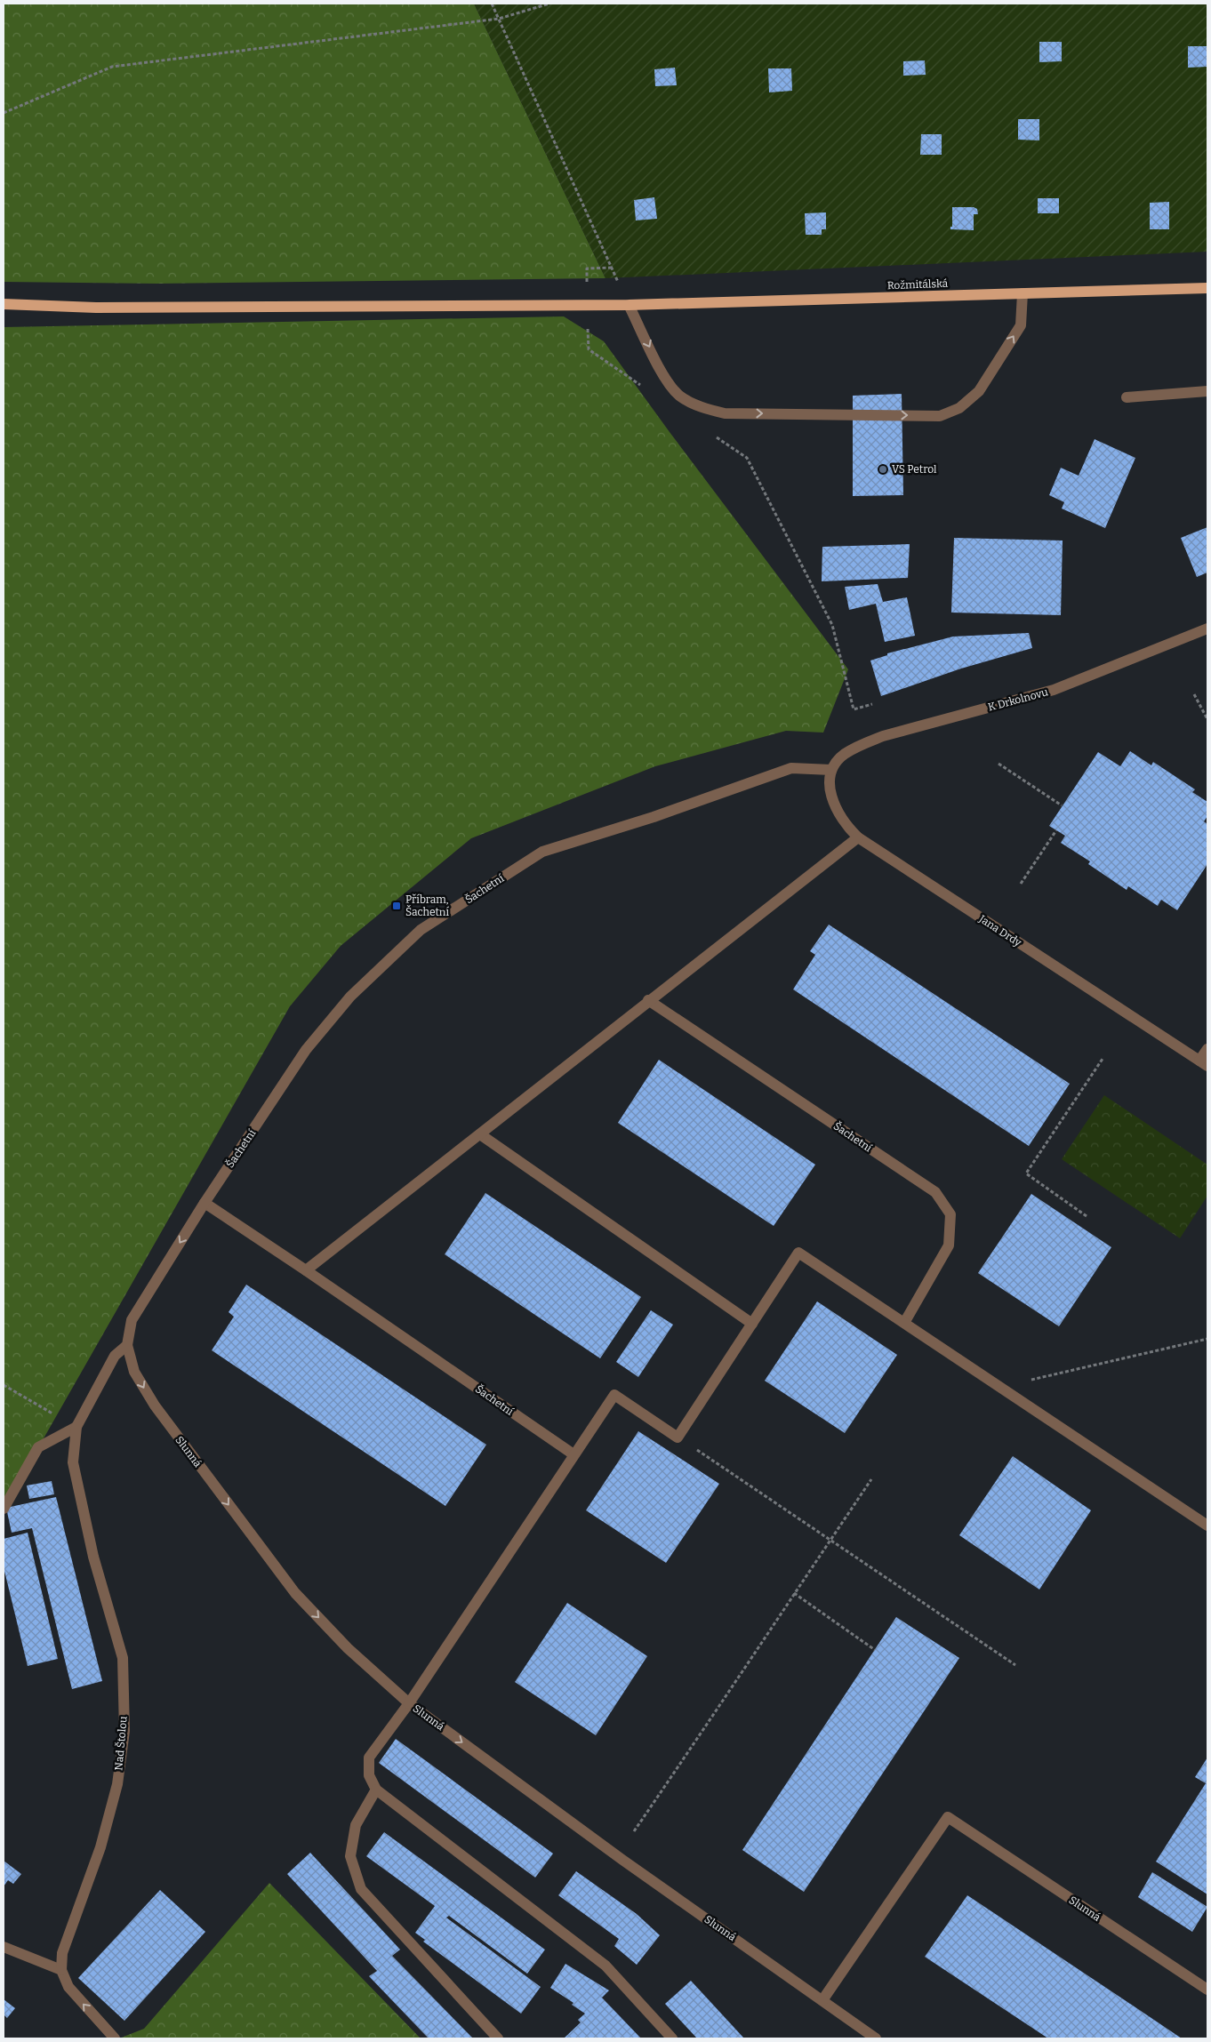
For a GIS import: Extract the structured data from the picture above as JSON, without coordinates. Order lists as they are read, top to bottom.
{
  "streets": {
    "main road": ["Rožmitálská"],
    "street": [
      "K Drkolnovu",
      "Šachetní",
      "Jana Drdy",
      "Slunná",
      "Nad Štolou"
    ]
  },
  "crossings": [
    ["K Drkolnovu", "Šachetní"],
    ["K Drkolnovu", "Jana Drdy"],
    ["Šachetní", "Jana Drdy"],
    ["Šachetní", "Slunná"]
  ],
  "places": {
    "other": ["VS Petrol"],
    "transit": ["Příbram, Šachetní"]
  }
}
